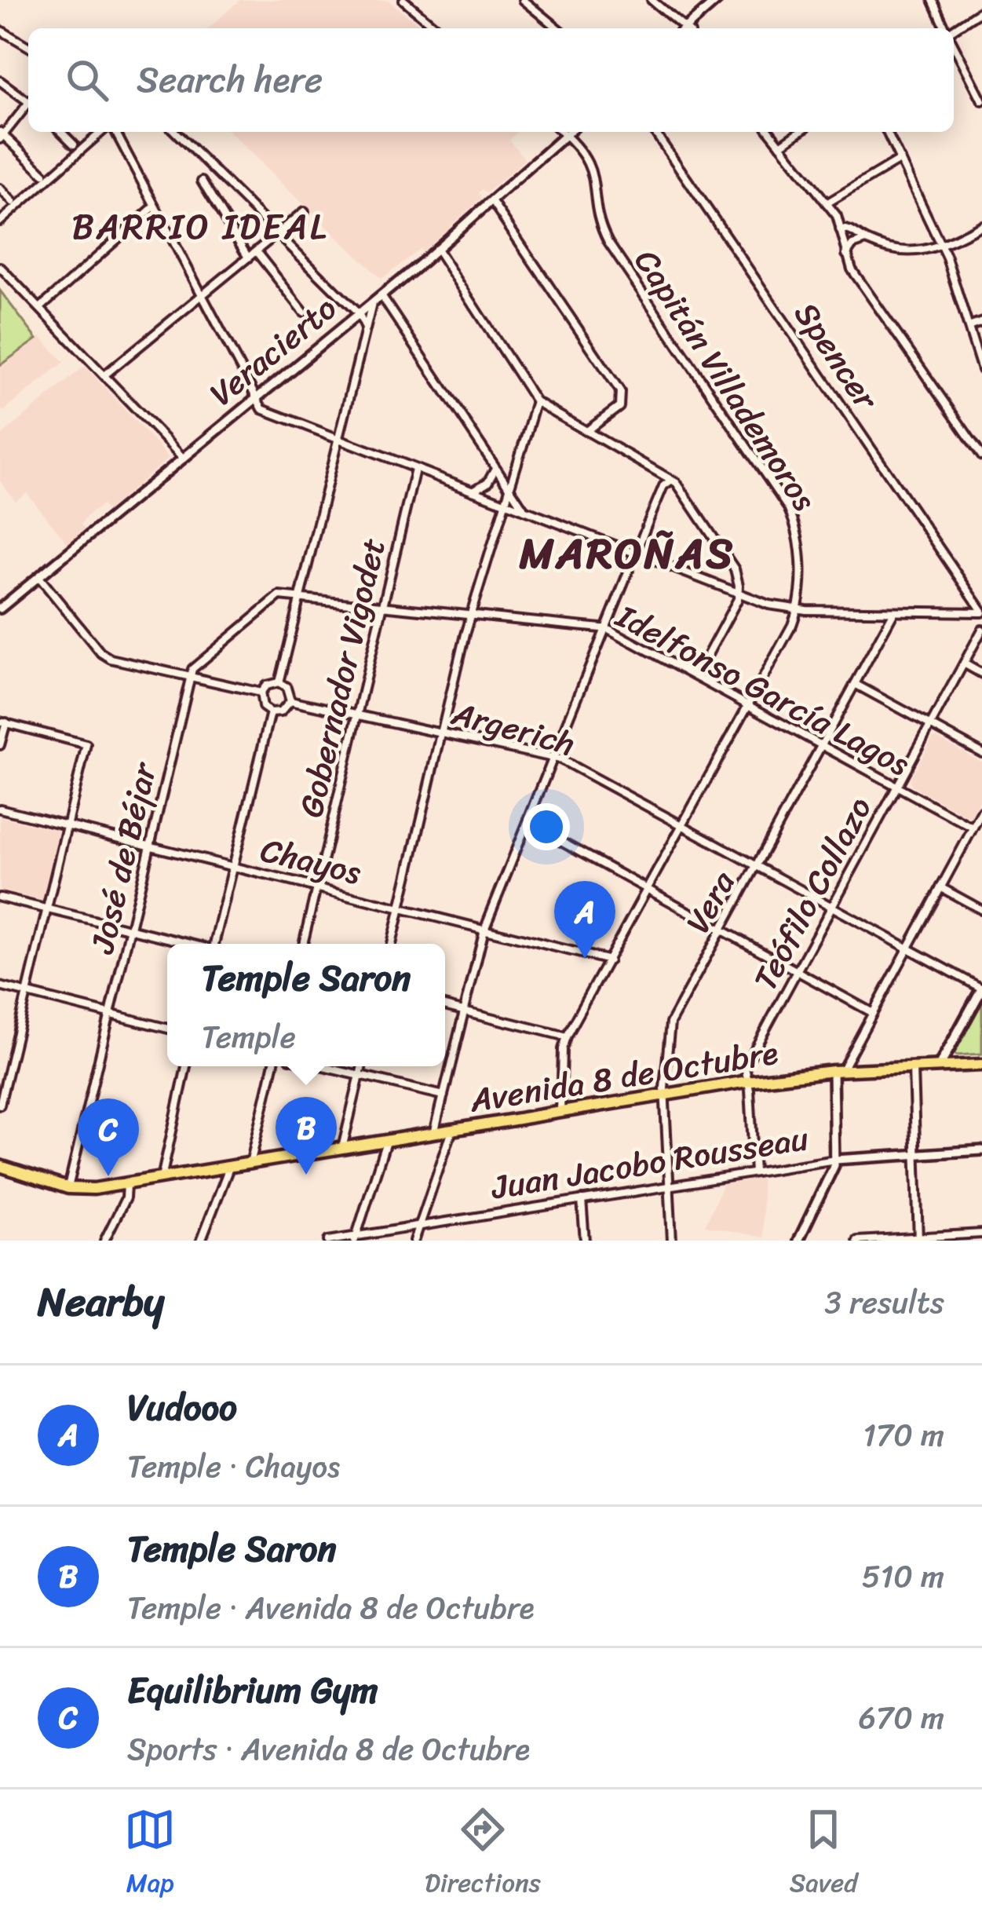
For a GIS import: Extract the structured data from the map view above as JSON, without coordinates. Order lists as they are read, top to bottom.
{
  "streets": {
    "main road": ["Avenida 8 de Octubre"],
    "street": [
      "Veracierto",
      "Spencer",
      "Capitán Villademoros",
      "Gobernador Vigodet",
      "Idelfonso García Lagos",
      "Argerich",
      "José de Béjar",
      "Chayos",
      "Teófilo Collazo",
      "Vera",
      "Juan Jacobo Rousseau"
    ]
  },
  "crossings": [
    ["Veracierto", "Capitán Villademoros"],
    ["Capitán Villademoros", "Idelfonso García Lagos"],
    ["Capitán Villademoros", "Argerich"],
    ["Capitán Villademoros", "Chayos"],
    ["Capitán Villademoros", "Avenida 8 de Octubre"],
    ["Gobernador Vigodet", "Idelfonso García Lagos"],
    ["Gobernador Vigodet", "Argerich"],
    ["Gobernador Vigodet", "Chayos"],
    ["Idelfonso García Lagos", "José de Béjar"],
    ["Idelfonso García Lagos", "Teófilo Collazo"],
    ["Idelfonso García Lagos", "Vera"],
    ["Argerich", "Teófilo Collazo"],
    ["Argerich", "Vera"],
    ["José de Béjar", "Chayos"],
    ["José de Béjar", "Avenida 8 de Octubre"],
    ["Teófilo Collazo", "Avenida 8 de Octubre"],
    ["Vera", "Avenida 8 de Octubre"],
    ["Vera", "Juan Jacobo Rousseau"]
  ],
  "districts": ["BARRIO IDEAL", "MAROÑAS"],
  "page": {
    "search": "Search here",
    "pins": ["A", "B", "C"],
    "popup": ["Temple Saron", "Temple"],
    "heading": ["Nearby", "3 results"],
    "list": [
      {
        "mark": "A",
        "name": "Vudooo",
        "note": "Temple · Chayos",
        "value": "170 m"
      },
      {
        "mark": "B",
        "name": "Temple Saron",
        "note": "Temple · Avenida 8 de Octubre",
        "value": "510 m"
      },
      {
        "mark": "C",
        "name": "Equilibrium Gym",
        "note": "Sports · Avenida 8 de Octubre",
        "value": "670 m"
      }
    ],
    "nav": ["Map", "Directions", "Saved"]
  }
}
